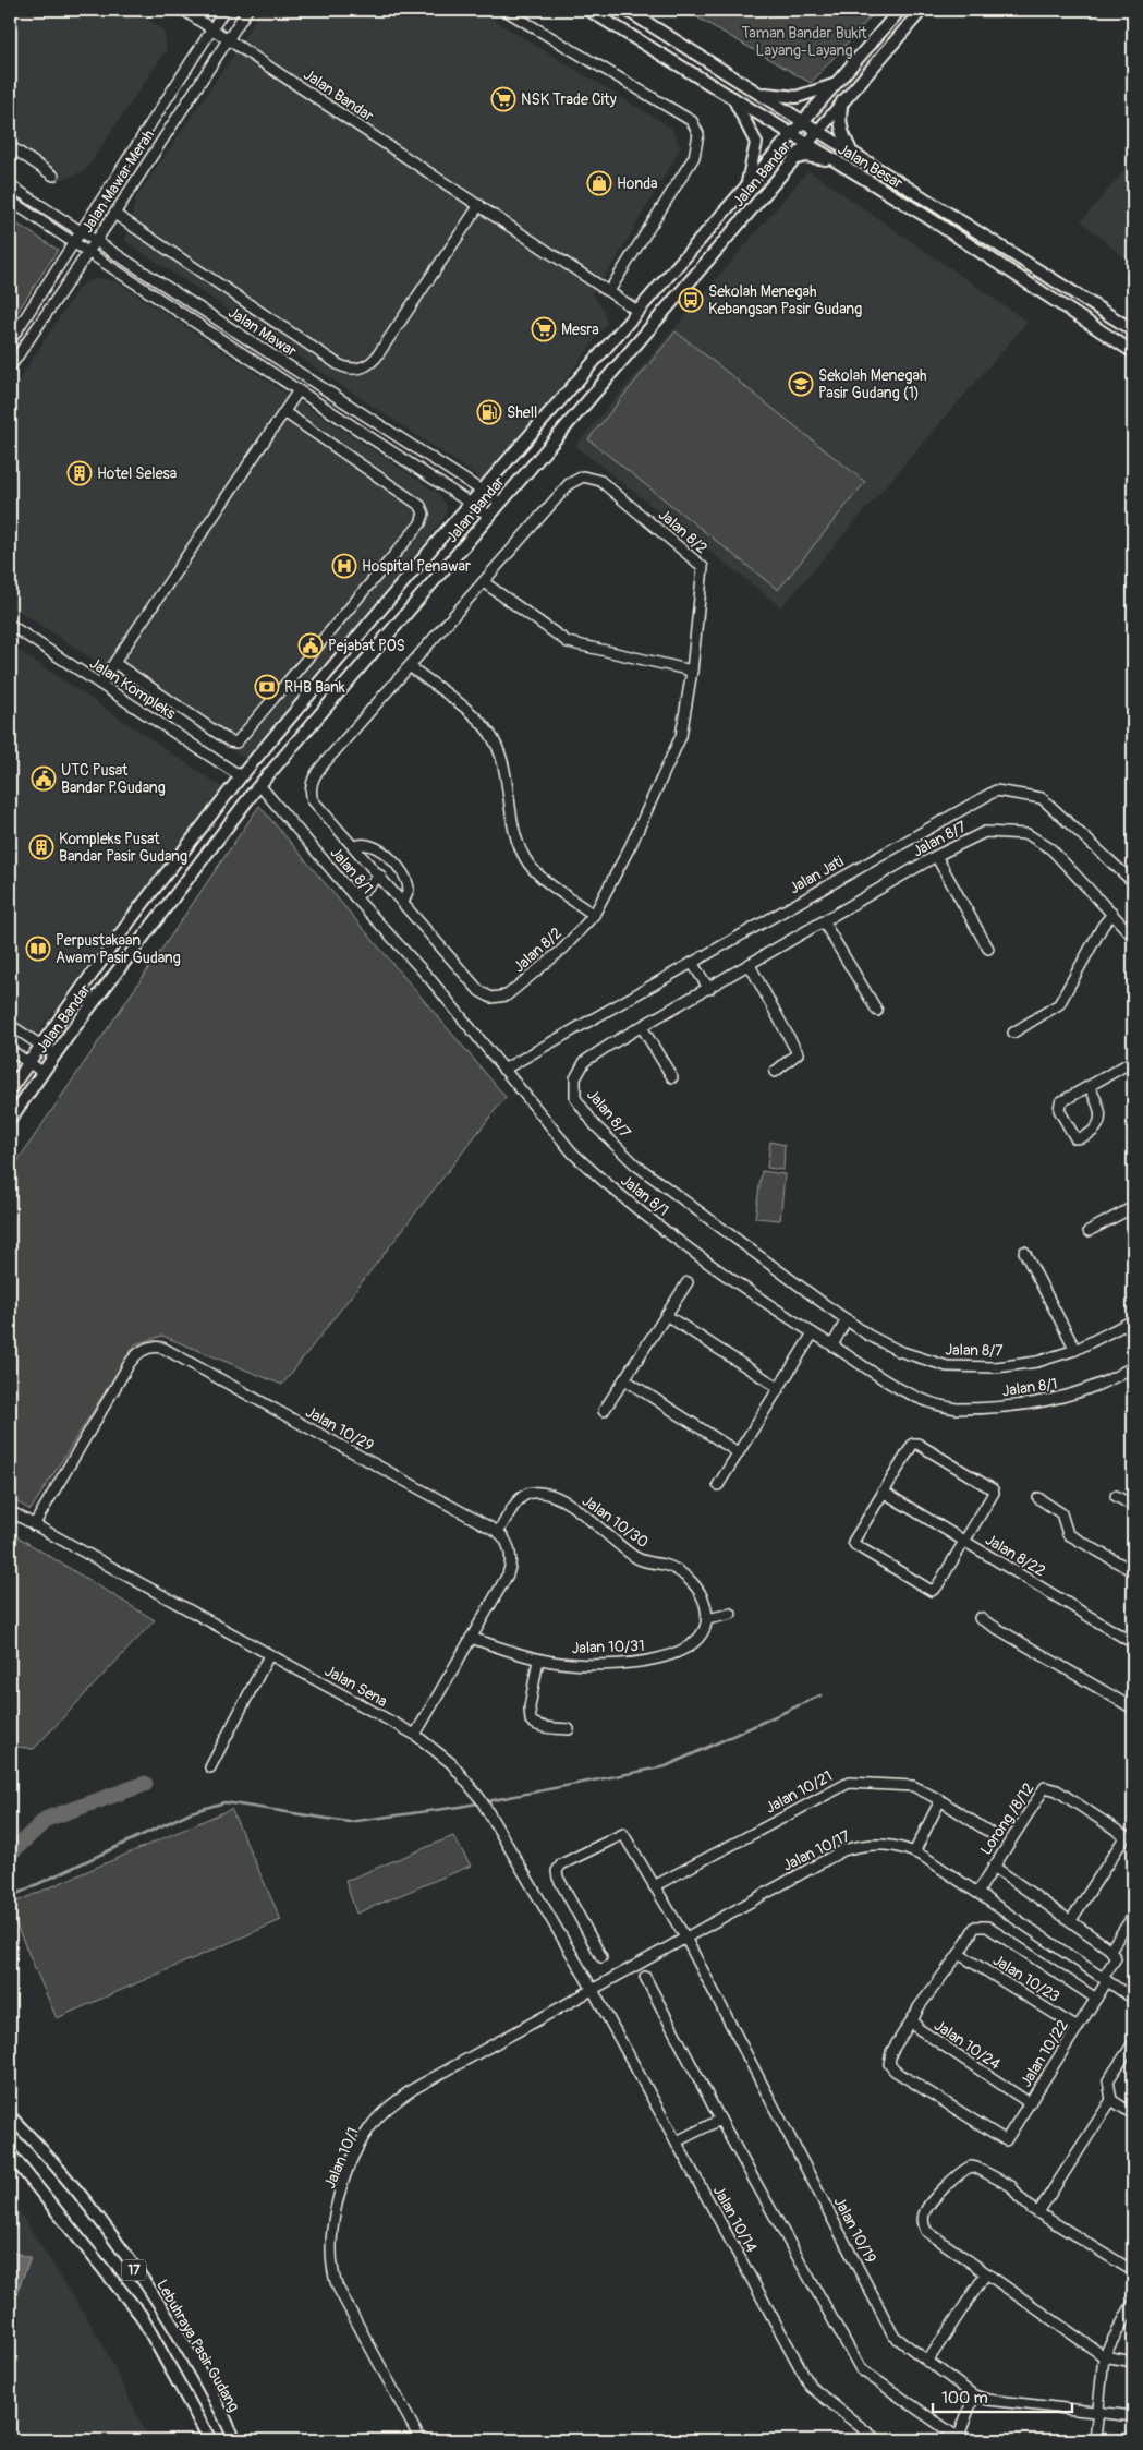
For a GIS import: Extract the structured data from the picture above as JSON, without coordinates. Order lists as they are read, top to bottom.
{
  "streets": {
    "main road": [
      "Jalan Bandar",
      "Jalan Besar",
      "17",
      "Lebuhraya Pasir Gudang"
    ],
    "street": [
      "Jalan Mawar Merah",
      "Jalan Mawar",
      "Jalan 8/2",
      "Jalan Kompleks",
      "Jalan 8/7",
      "Jalan 8/1",
      "Jalan Jati",
      "Jalan 10/29",
      "Jalan 10/30",
      "Jalan 8/22",
      "Jalan 10/31",
      "Jalan Sena",
      "Jalan 10/21",
      "Lorong /8/12",
      "Jalan 10/17",
      "Jalan 10/23",
      "Jalan 10/24",
      "Jalan 10/22",
      "Jalan 10/1",
      "Jalan 10/14",
      "Jalan 10/19"
    ]
  },
  "crossings": [
    ["Jalan Bandar", "Jalan Besar"],
    ["Jalan Bandar", "Jalan Mawar Merah"],
    ["Jalan Bandar", "Jalan Mawar"],
    ["Jalan Bandar", "Jalan Kompleks"],
    ["Jalan Bandar", "Jalan 8/1"],
    ["Jalan Mawar Merah", "Jalan Mawar"],
    ["Jalan 8/1", "Jalan Jati"],
    ["Jalan 10/29", "Jalan 10/30"],
    ["Jalan 10/29", "Jalan Sena"],
    ["Jalan 10/30", "Jalan 10/31"],
    ["Jalan Sena", "Jalan 10/17"],
    ["Jalan Sena", "Jalan 10/1"],
    ["Jalan Sena", "Jalan 10/14"],
    ["Jalan 10/21", "Jalan 10/19"],
    ["Lorong /8/12", "Jalan 10/17"],
    ["Jalan 10/17", "Jalan 10/22"],
    ["Jalan 10/17", "Jalan 10/1"],
    ["Jalan 10/17", "Jalan 10/14"],
    ["Jalan 10/17", "Jalan 10/19"],
    ["Jalan 10/23", "Jalan 10/22"],
    ["Jalan 10/24", "Jalan 10/22"],
    ["Jalan 10/1", "Jalan 10/14"]
  ],
  "parks": ["Taman Bandar Bukit Layang-Layang"],
  "places": {
    "supermarket": ["NSK Trade City", "Mesra"],
    "shop": ["Honda"],
    "bus stop": ["Sekolah Menegah Kebangsan Pasir Gudang"],
    "school or university": ["Sekolah Menegah Pasir Gudang (1)"],
    "fuel station": ["Shell"],
    "building": ["Hotel Selesa", "Kompleks Pusat Bandar Pasir Gudang"],
    "hospital": ["Hospital Penawar"],
    "public building": ["Pejabat POS", "UTC Pusat Bandar P.Gudang"],
    "bank": ["RHB Bank"],
    "library": ["Perpustakaan Awam Pasir Gudang"]
  },
  "scale_bar": "100 m"
}
